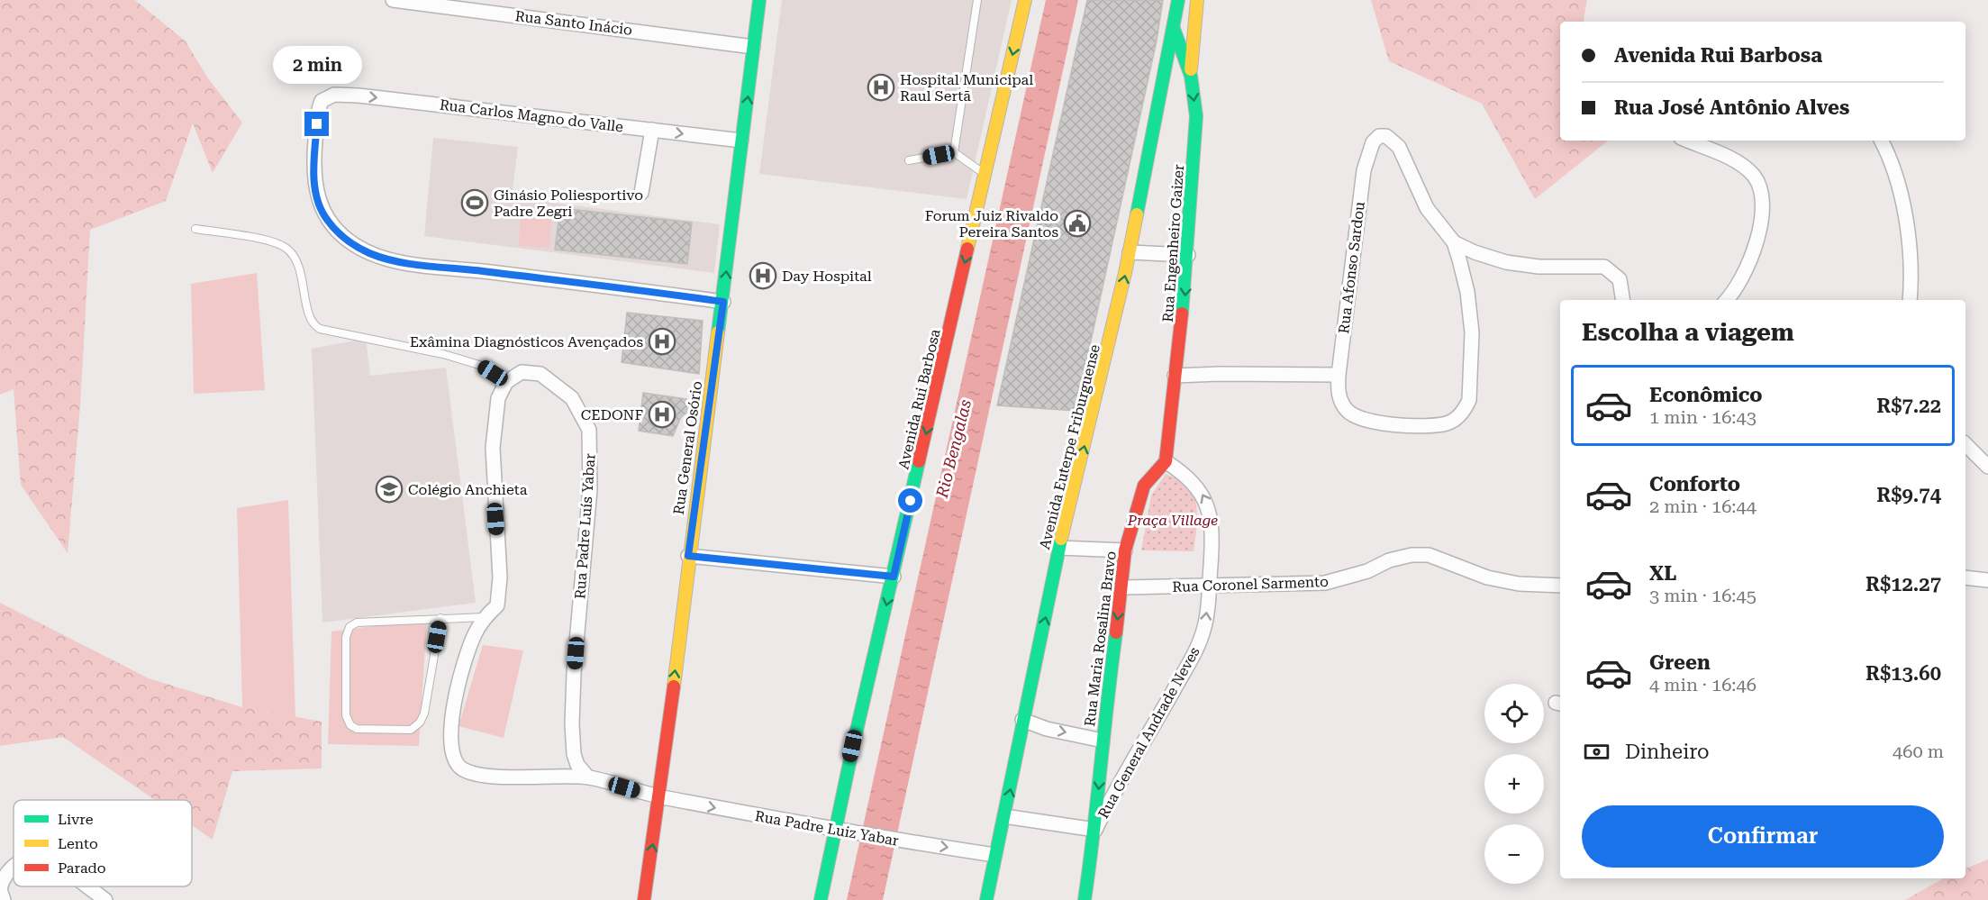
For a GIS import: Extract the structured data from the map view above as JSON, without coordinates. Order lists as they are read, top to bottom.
{
  "streets": {
    "main road": [
      "Rua Engenheiro Gaizer",
      "Avenida Rui Barbosa",
      "Avenida Euterpe Friburguense",
      "Rua General Osório",
      "Rua Maria Rosalina Bravo"
    ],
    "street": [
      "Rua Santo Inácio",
      "Rua Carlos Magno do Valle",
      "Rua Afonso Sardou",
      "Rua Padre Luís Yabar",
      "Rua Coronel Sarmento",
      "Rua General Andrade Neves",
      "Rua Padre Luiz Yabar"
    ]
  },
  "crossings": [
    ["Rua Santo Inácio", "Rua General Osório"],
    ["Rua Carlos Magno do Valle", "Rua General Osório"],
    ["Rua Engenheiro Gaizer", "Avenida Euterpe Friburguense"],
    ["Rua Engenheiro Gaizer", "Rua Maria Rosalina Bravo"],
    ["Rua Engenheiro Gaizer", "Rua General Andrade Neves"],
    ["Avenida Rui Barbosa", "Rua Padre Luiz Yabar"],
    ["Avenida Euterpe Friburguense", "Rua Padre Luiz Yabar"],
    ["Rua General Osório", "Rua Padre Luiz Yabar"],
    ["Rua Coronel Sarmento", "Rua Maria Rosalina Bravo"],
    ["Rua Coronel Sarmento", "Rua General Andrade Neves"],
    ["Rua Maria Rosalina Bravo", "Rua General Andrade Neves"]
  ],
  "one_way": [
    "Rua Engenheiro Gaizer",
    "Avenida Rui Barbosa",
    "Avenida Euterpe Friburguense",
    "Rua General Osório",
    "Rua Maria Rosalina Bravo",
    "Rua General Andrade Neves",
    "Rua Padre Luiz Yabar"
  ],
  "water": ["Rio Bengalas"],
  "parks": ["Praça Village"],
  "places": {
    "hospital": [
      "Hospital Municipal Raul Sertã",
      "Day Hospital",
      "Exâmina Diagnósticos Avençados",
      "CEDONF"
    ],
    "sports": ["Ginásio Poliesportivo Padre Zegri"],
    "public building": ["Forum Juiz Rivaldo Pereira Santos"],
    "school or university": ["Colégio Anchieta"]
  },
  "legend": ["Livre", "Lento", "Parado"],
  "page": {
    "banner": ["Avenida Rui Barbosa", "Rua José Antônio Alves"],
    "bubble": "2 min",
    "heading": "Escolha a viagem",
    "list": [
      {
        "name": "Econômico",
        "note": "1 min · 16:43",
        "value": "R$7.22"
      },
      {
        "name": "Conforto",
        "note": "2 min · 16:44",
        "value": "R$9.74"
      },
      {
        "name": "XL",
        "note": "3 min · 16:45",
        "value": "R$12.27"
      },
      {
        "name": "Green",
        "note": "4 min · 16:46",
        "value": "R$13.60"
      }
    ],
    "map_buttons": ["+", "−"],
    "pay": ["Dinheiro", "460 m"],
    "buttons": "Confirmar"
  }
}
